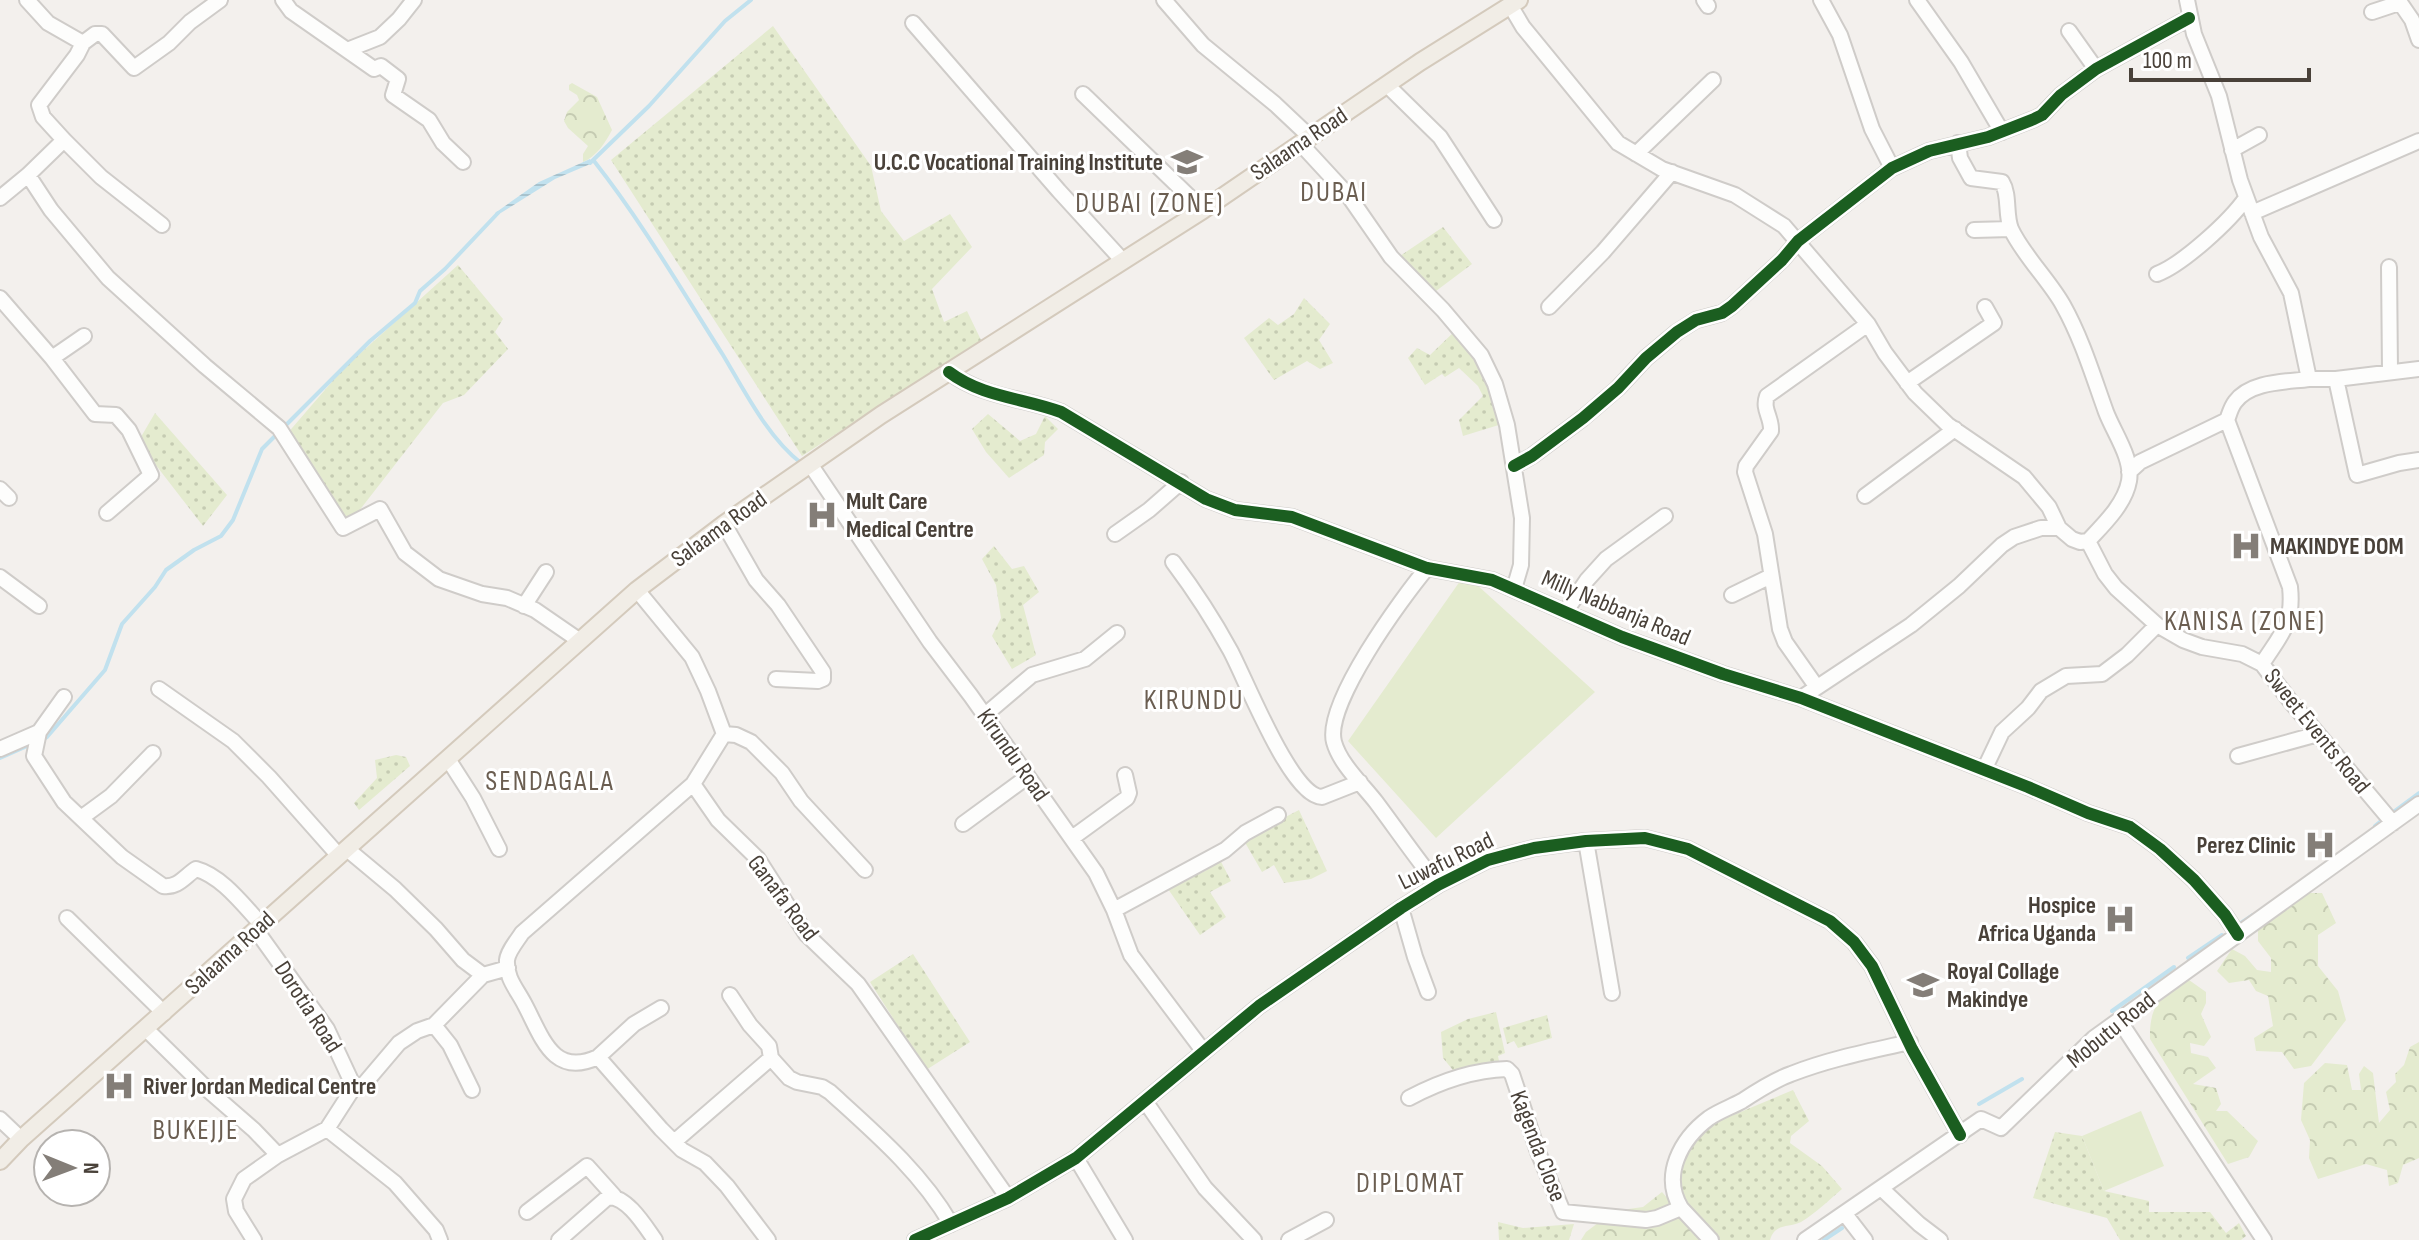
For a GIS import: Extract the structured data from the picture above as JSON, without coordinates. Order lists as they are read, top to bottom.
{
  "streets": {
    "main road": ["Salaama Road"],
    "street": [
      "Milly Nabbanja Road",
      "Sweet Events Road",
      "Kirundu Road",
      "Luwafu Road",
      "Ganafa Road",
      "Dorotia Road",
      "Mobutu Road",
      "Kagenda Close"
    ]
  },
  "crossings": [
    ["Salaama Road", "Milly Nabbanja Road"],
    ["Salaama Road", "Kirundu Road"],
    ["Salaama Road", "Dorotia Road"],
    ["Milly Nabbanja Road", "Mobutu Road"],
    ["Sweet Events Road", "Mobutu Road"],
    ["Kirundu Road", "Luwafu Road"],
    ["Luwafu Road", "Ganafa Road"],
    ["Luwafu Road", "Mobutu Road"]
  ],
  "districts": [
    "DUBAI",
    "DUBAI (ZONE)",
    "KANISA (ZONE)",
    "KIRUNDU",
    "SENDAGALA",
    "BUKEJJE",
    "DIPLOMAT"
  ],
  "places": {
    "school or university": ["U.C.C Vocational Training Institute", "Royal Collage Makindye"],
    "hospital": [
      "Mult Care Medical Centre",
      "MAKINDYE DOM",
      "Perez Clinic",
      "Hospice Africa Uganda",
      "River Jordan Medical Centre"
    ]
  },
  "scale_bar": "100 m",
  "north": "right"
}
